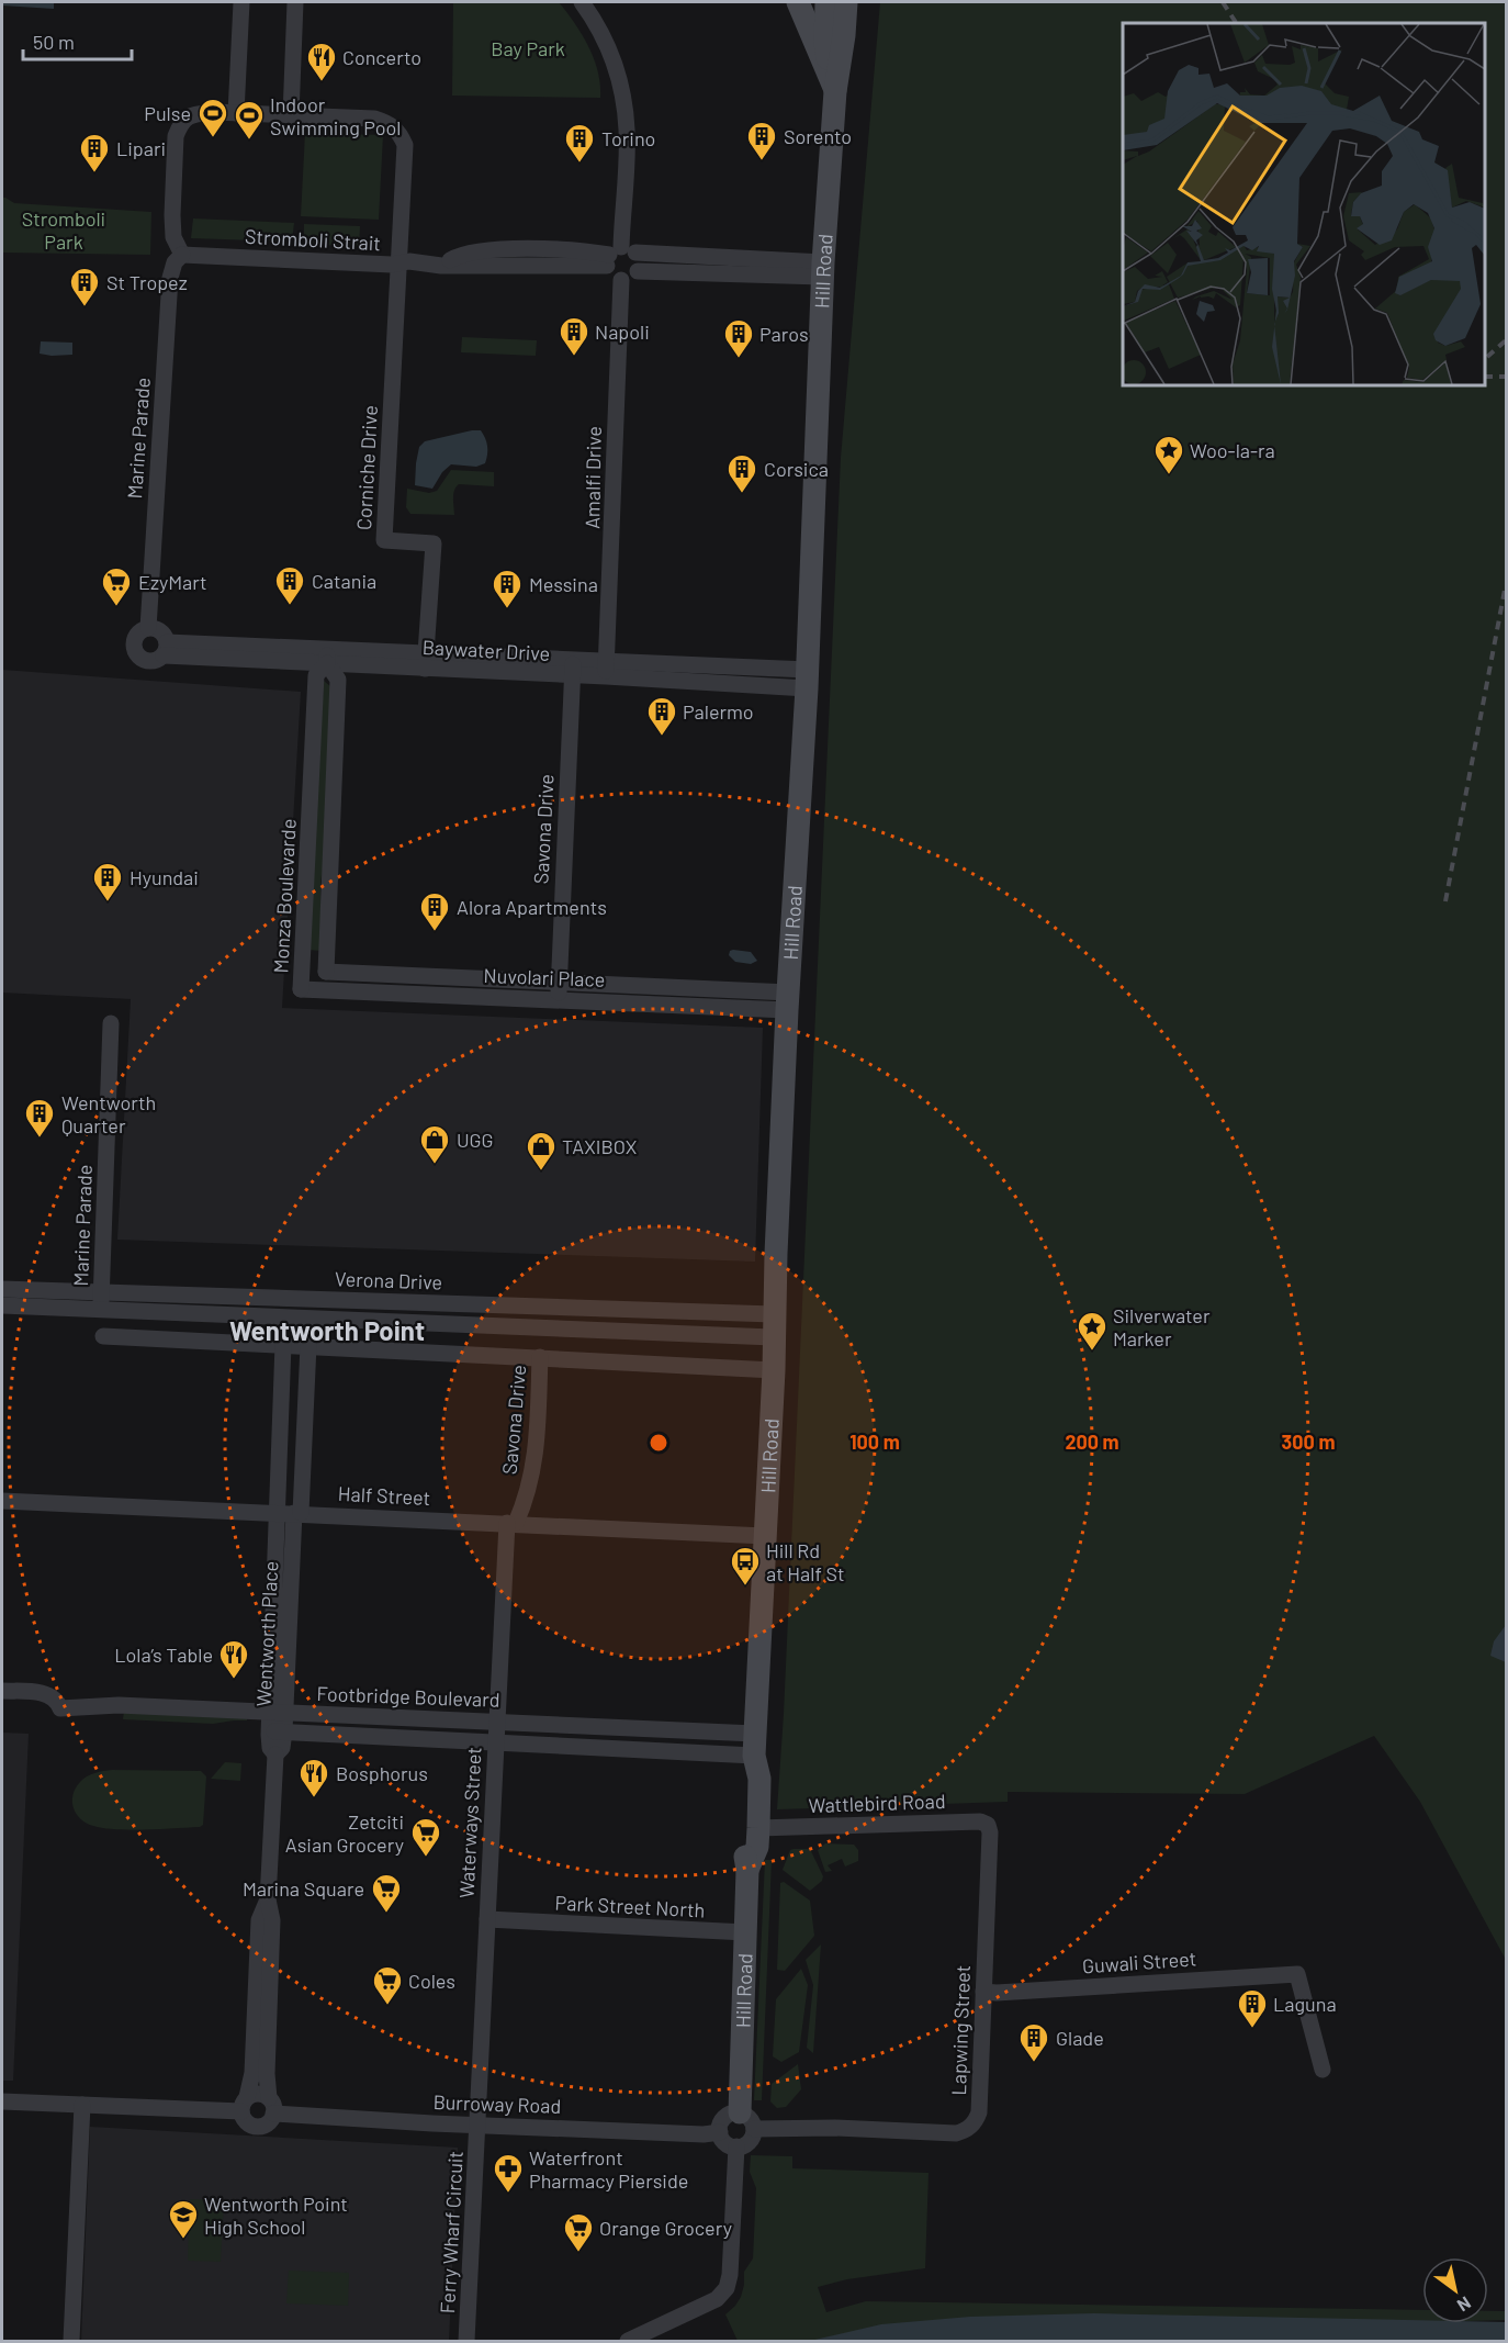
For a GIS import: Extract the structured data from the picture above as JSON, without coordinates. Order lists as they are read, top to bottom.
{
  "streets": {
    "street": [
      "Stromboli Strait",
      "Hill Road",
      "Marine Parade",
      "Corniche Drive",
      "Amalfi Drive",
      "Baywater Drive",
      "Savona Drive",
      "Monza Boulevarde",
      "Nuvolari Place",
      "Verona Drive",
      "Half Street",
      "Wentworth Place",
      "Footbridge Boulevard",
      "Wattlebird Road",
      "Waterways Street",
      "Park Street North",
      "Guwali Street",
      "Lapwing Street",
      "Burroway Road",
      "Ferry Wharf Circuit"
    ]
  },
  "crossings": [
    ["Stromboli Strait", "Hill Road"],
    ["Stromboli Strait", "Marine Parade"],
    ["Stromboli Strait", "Corniche Drive"],
    ["Hill Road", "Baywater Drive"],
    ["Hill Road", "Nuvolari Place"],
    ["Hill Road", "Verona Drive"],
    ["Hill Road", "Half Street"],
    ["Hill Road", "Footbridge Boulevard"],
    ["Hill Road", "Wattlebird Road"],
    ["Hill Road", "Park Street North"],
    ["Hill Road", "Lapwing Street"],
    ["Hill Road", "Burroway Road"],
    ["Marine Parade", "Baywater Drive"],
    ["Marine Parade", "Verona Drive"],
    ["Corniche Drive", "Baywater Drive"],
    ["Amalfi Drive", "Baywater Drive"],
    ["Baywater Drive", "Savona Drive"],
    ["Baywater Drive", "Monza Boulevarde"],
    ["Savona Drive", "Nuvolari Place"],
    ["Savona Drive", "Half Street"],
    ["Savona Drive", "Waterways Street"],
    ["Monza Boulevarde", "Nuvolari Place"],
    ["Half Street", "Wentworth Place"],
    ["Half Street", "Waterways Street"],
    ["Wentworth Place", "Footbridge Boulevard"],
    ["Wentworth Place", "Burroway Road"],
    ["Footbridge Boulevard", "Waterways Street"],
    ["Wattlebird Road", "Lapwing Street"],
    ["Waterways Street", "Park Street North"],
    ["Waterways Street", "Burroway Road"],
    ["Waterways Street", "Ferry Wharf Circuit"],
    ["Guwali Street", "Lapwing Street"],
    ["Lapwing Street", "Burroway Road"],
    ["Burroway Road", "Ferry Wharf Circuit"]
  ],
  "districts": ["Wentworth Point"],
  "parks": ["Bay Park", "Stromboli Park"],
  "places": {
    "restaurant": ["Concerto", "Lola’s Table", "Bosphorus"],
    "sports": ["Pulse", "Indoor Swimming Pool"],
    "building": [
      "Sorento",
      "Torino",
      "Lipari",
      "St Tropez",
      "Napoli",
      "Paros",
      "Corsica",
      "Catania",
      "Messina",
      "Palermo",
      "Hyundai",
      "Alora Apartments",
      "Wentworth Quarter",
      "Laguna",
      "Glade"
    ],
    "place": ["Woo-la-ra", "Silverwater Marker"],
    "supermarket": [
      "EzyMart",
      "Zetciti Asian Grocery",
      "Marina Square",
      "Coles",
      "Orange Grocery"
    ],
    "shop": ["UGG", "TAXIBOX"],
    "bus stop": ["Hill Rd at Half St"],
    "pharmacy": ["Waterfront Pharmacy Pierside"],
    "school or university": ["Wentworth Point High School"]
  },
  "scale_bar": "50 m",
  "north": "bottom right",
  "rings": ["100 m", "200 m", "300 m"]
}
